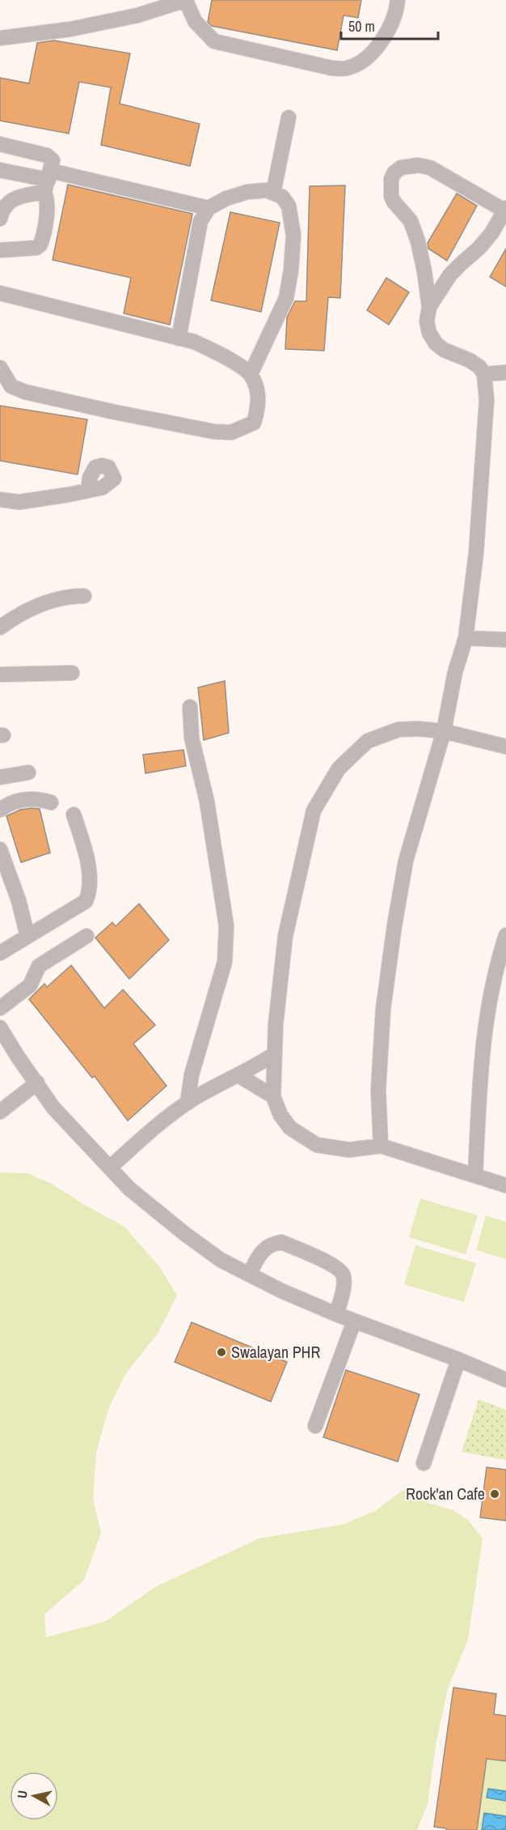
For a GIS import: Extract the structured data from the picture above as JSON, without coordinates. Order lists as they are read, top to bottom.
{
  "places": ["Swalayan PHR", "Rock'an Cafe"],
  "scale_bar": "50 m",
  "north": "left"
}
